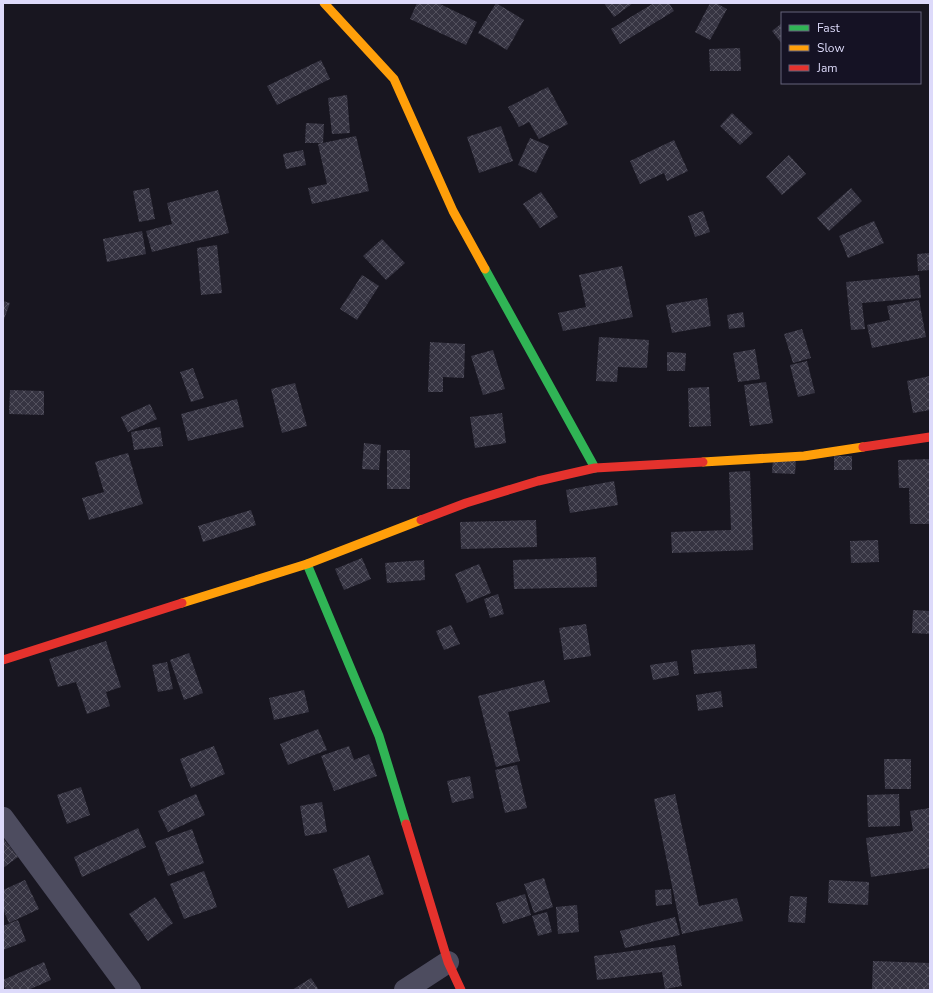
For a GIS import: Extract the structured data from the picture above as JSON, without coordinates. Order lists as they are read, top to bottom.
{
  "legend": ["Fast", "Slow", "Jam"]
}
